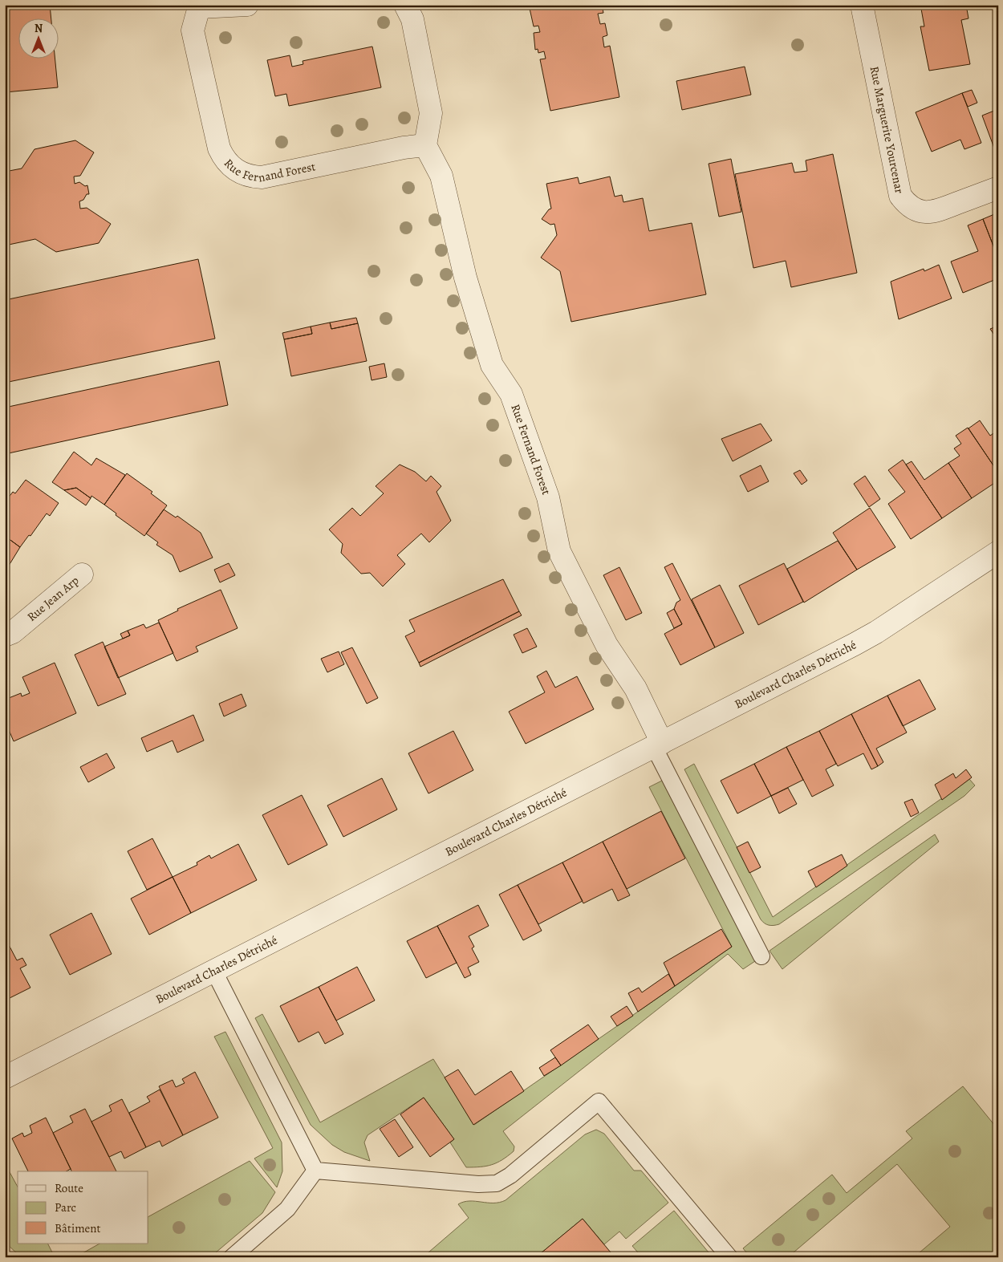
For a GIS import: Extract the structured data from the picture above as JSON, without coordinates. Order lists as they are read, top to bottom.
{
  "streets": {
    "street": [
      "Rue Marguerite Yourcenar",
      "Rue Fernand Forest",
      "Rue Jean Arp",
      "Boulevard Charles Détriché"
    ]
  },
  "crossings": [
    ["Rue Fernand Forest", "Boulevard Charles Détriché"]
  ],
  "legend": ["Route", "Parc", "Bâtiment"],
  "north": "top"
}
